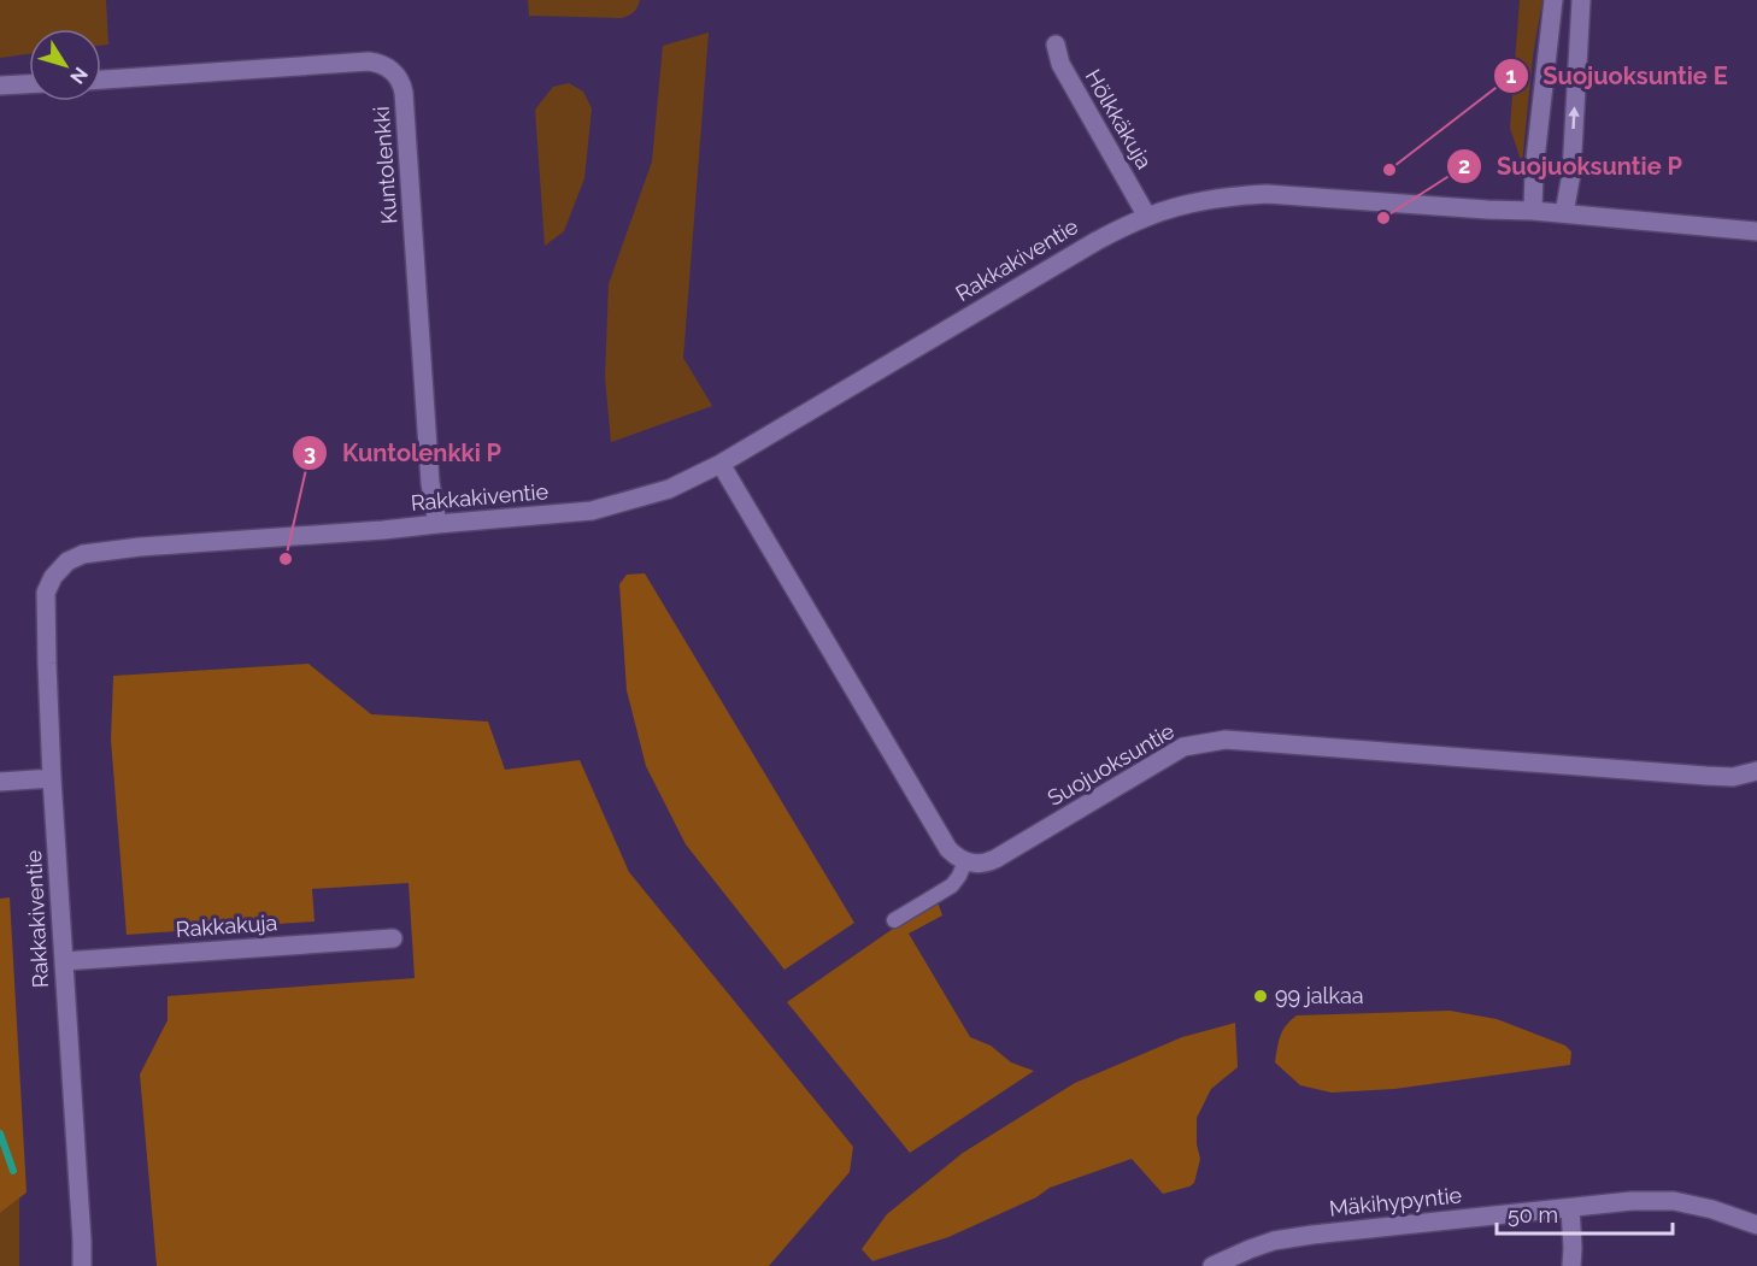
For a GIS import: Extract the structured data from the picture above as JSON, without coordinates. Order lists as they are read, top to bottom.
{
  "streets": {
    "street": [
      "Hölkkäkuja",
      "Kuntolenkki",
      "Rakkakiventie",
      "Suojuoksuntie",
      "Rakkakuja",
      "Mäkihypyntie"
    ]
  },
  "crossings": [
    ["Hölkkäkuja", "Rakkakiventie"],
    ["Kuntolenkki", "Rakkakiventie"],
    ["Rakkakiventie", "Rakkakuja"]
  ],
  "places": [
    "Suojuoksuntie E",
    "Suojuoksuntie P",
    "Kuntolenkki P",
    "99 jalkaa"
  ],
  "scale_bar": "50 m",
  "north": "bottom right"
}
